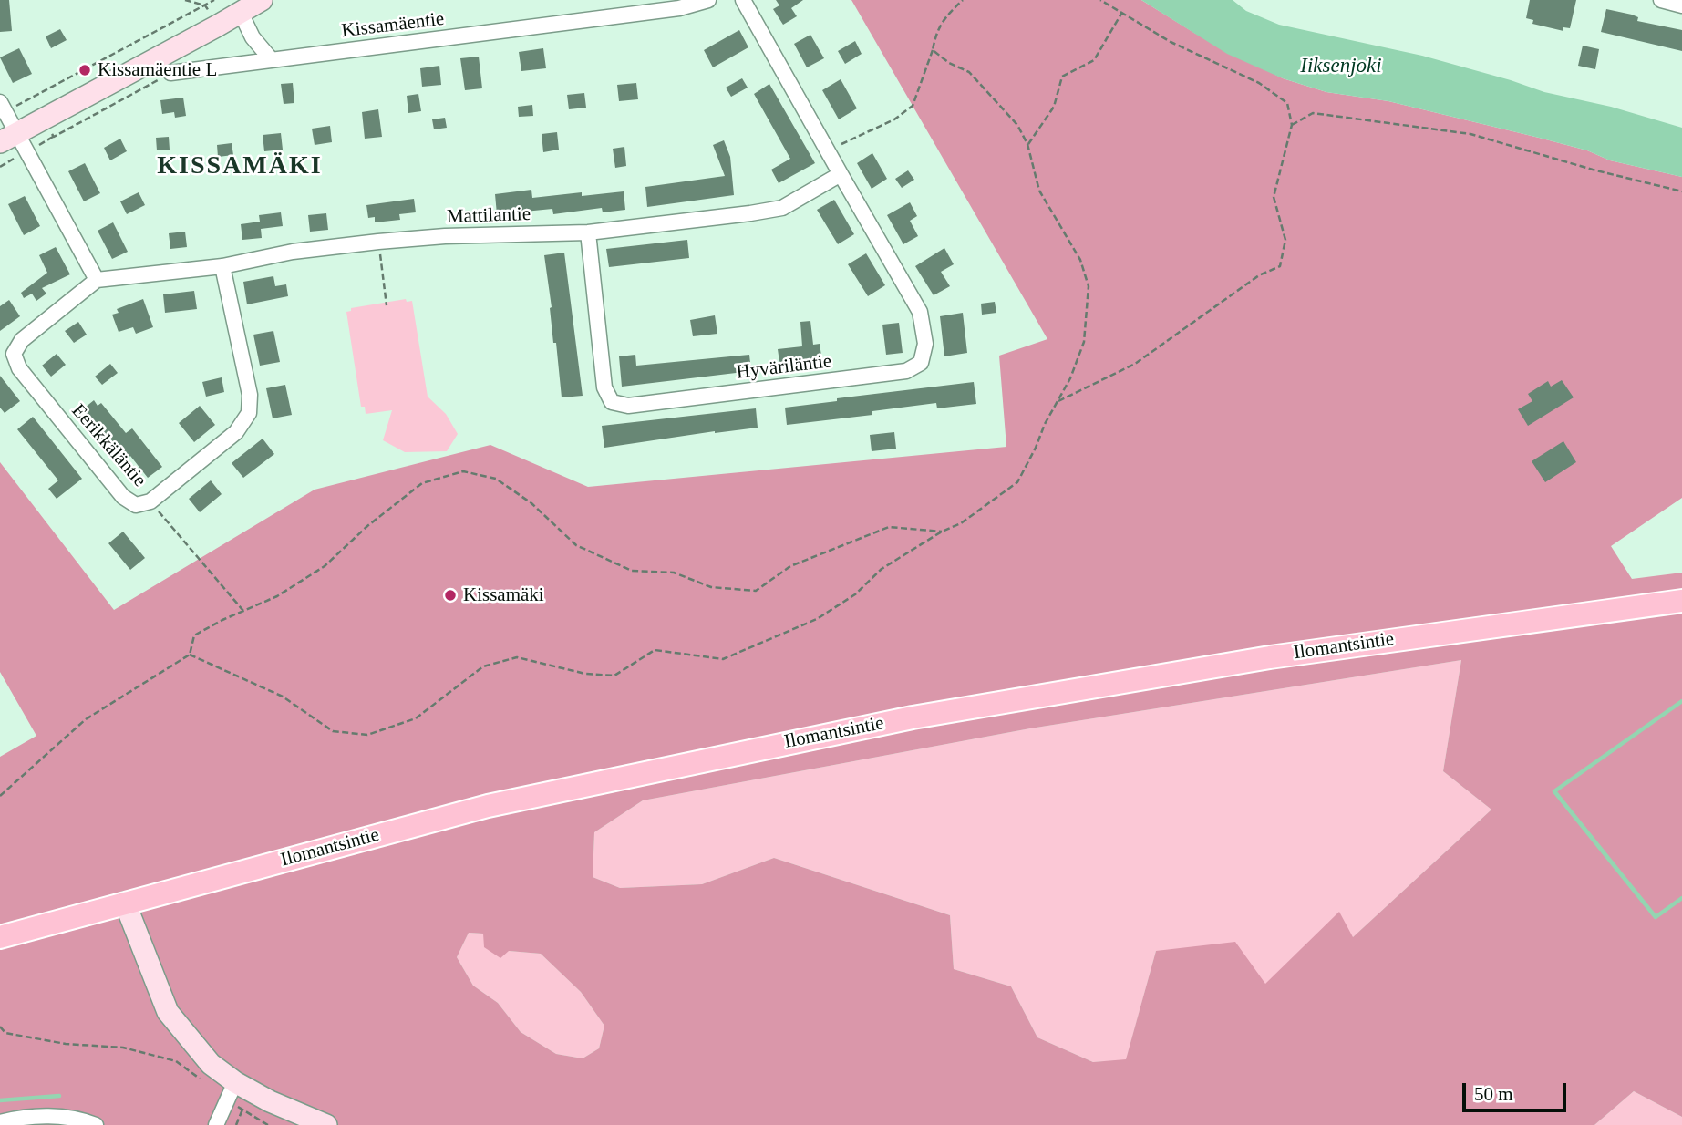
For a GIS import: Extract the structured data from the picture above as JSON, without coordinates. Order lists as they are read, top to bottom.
{
  "streets": {
    "main road": ["Ilomantsintie"],
    "street": [
      "Kissamäentie",
      "Mattilantie",
      "Hyväriläntie",
      "Eerikkäläntie"
    ]
  },
  "crossings": [
    ["Mattilantie", "Hyväriläntie"],
    ["Mattilantie", "Eerikkäläntie"]
  ],
  "districts": ["KISSAMÄKI"],
  "water": ["Iiksenjoki"],
  "places": ["Kissamäentie L", "Kissamäki"],
  "scale_bar": "50 m"
}
